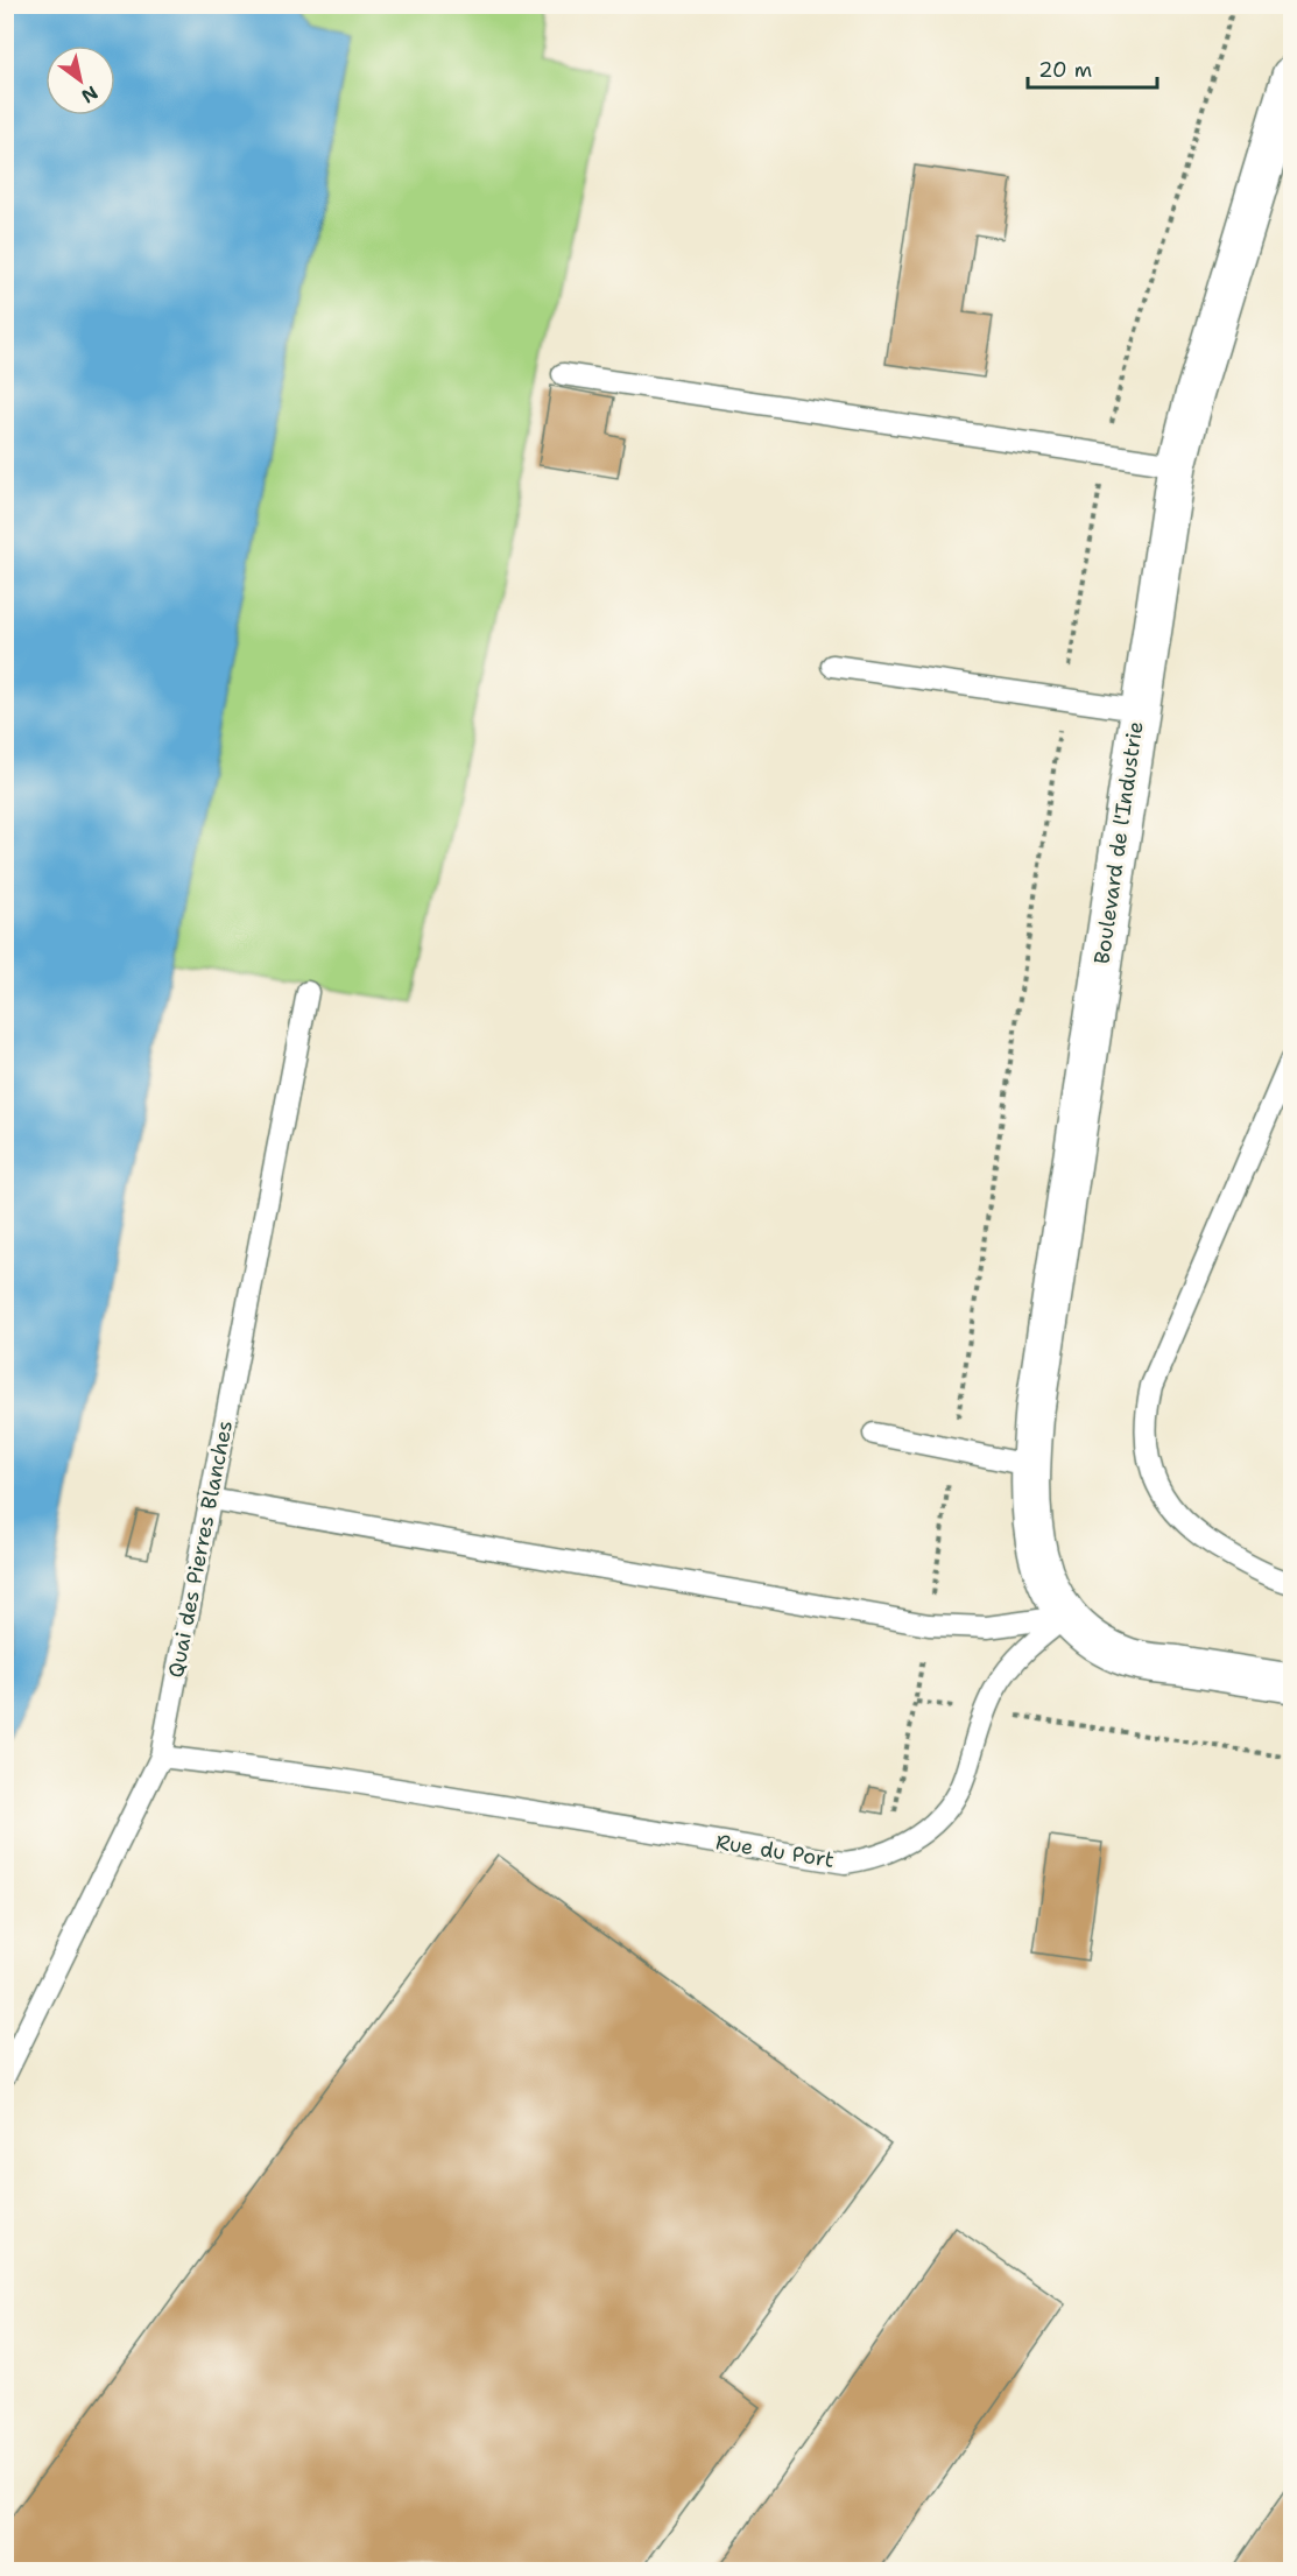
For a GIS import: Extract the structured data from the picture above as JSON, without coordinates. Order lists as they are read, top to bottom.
{
  "streets": {
    "street": ["Boulevard de l'Industrie"],
    "lane": ["Quai des Pierres Blanches", "Rue du Port"]
  },
  "crossings": [
    ["Boulevard de l'Industrie", "Rue du Port"],
    ["Quai des Pierres Blanches", "Rue du Port"]
  ],
  "scale_bar": "20 m",
  "north": "bottom right"
}
